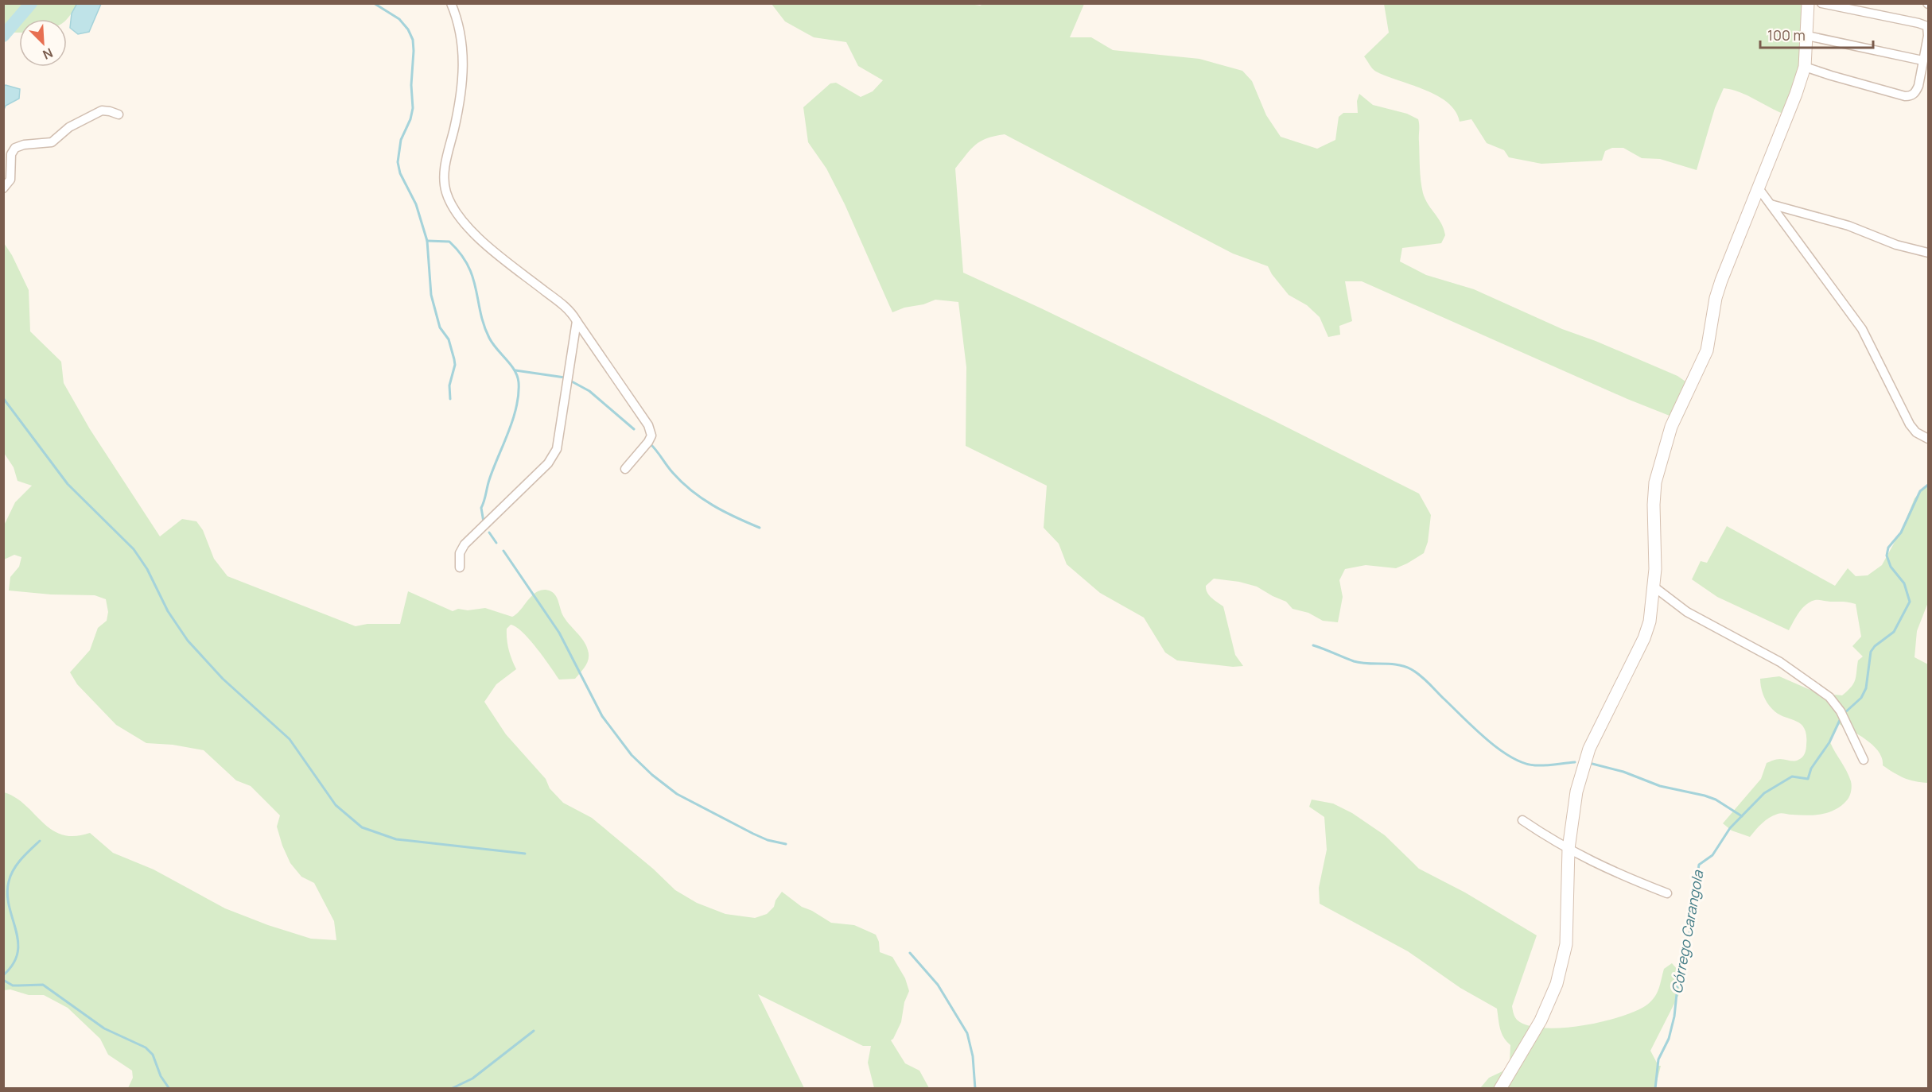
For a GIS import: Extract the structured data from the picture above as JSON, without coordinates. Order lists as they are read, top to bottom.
{
  "water": ["Córrego Carangola"],
  "scale_bar": "100 m",
  "north": "bottom right"
}
